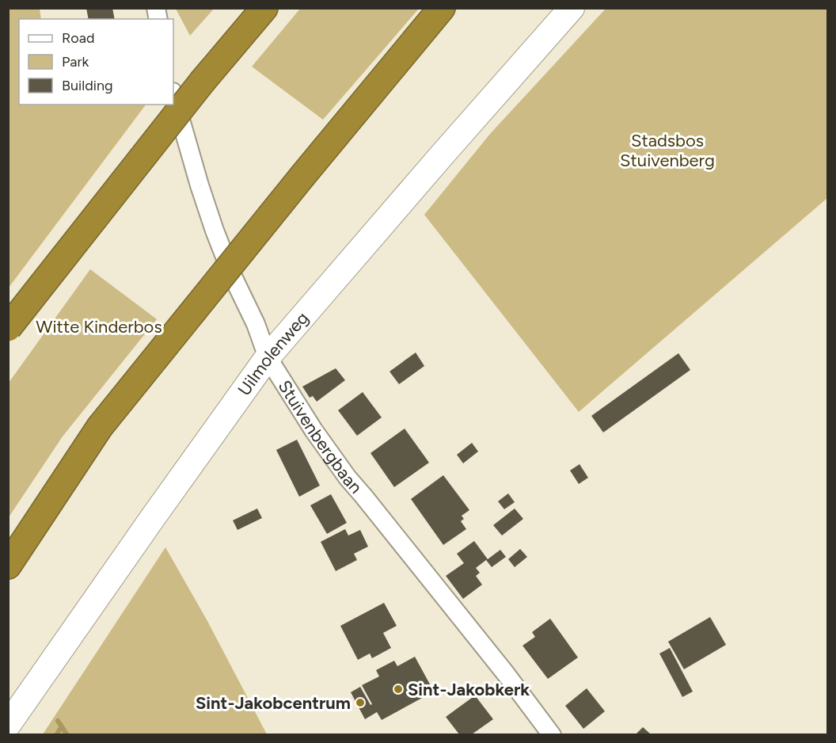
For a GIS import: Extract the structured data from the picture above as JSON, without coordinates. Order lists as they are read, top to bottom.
{
  "streets": {
    "main road": ["Uilmolenweg"],
    "street": ["Stuivenbergbaan"]
  },
  "crossings": [
    ["Uilmolenweg", "Stuivenbergbaan"]
  ],
  "parks": ["Stadsbos Stuivenberg", "Witte Kinderbos"],
  "places": ["Sint-Jakobkerk", "Sint-Jakobcentrum"],
  "legend": ["Road", "Park", "Building"]
}
